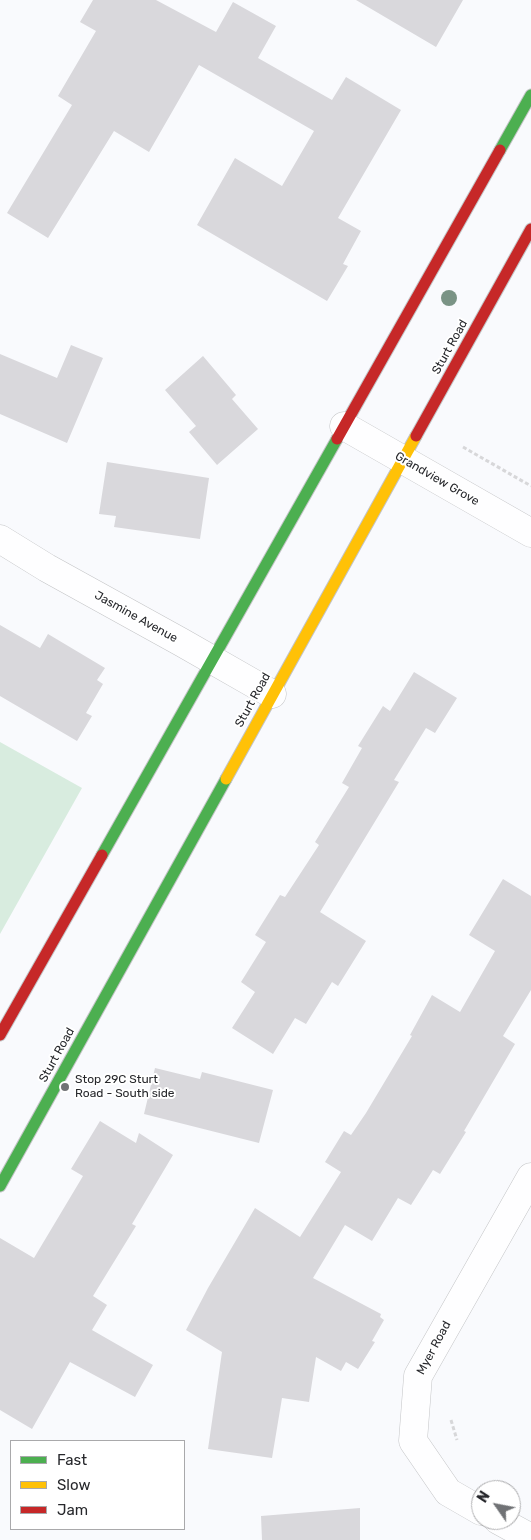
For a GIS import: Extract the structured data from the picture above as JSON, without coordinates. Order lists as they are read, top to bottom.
{
  "streets": {
    "main road": ["Sturt Road"],
    "street": ["Grandview Grove", "Jasmine Avenue", "Myer Road"]
  },
  "crossings": [
    ["Sturt Road", "Grandview Grove"],
    ["Sturt Road", "Jasmine Avenue"]
  ],
  "places": ["Stop 29C Sturt Road - South side"],
  "legend": ["Fast", "Slow", "Jam"],
  "north": "top left"
}
